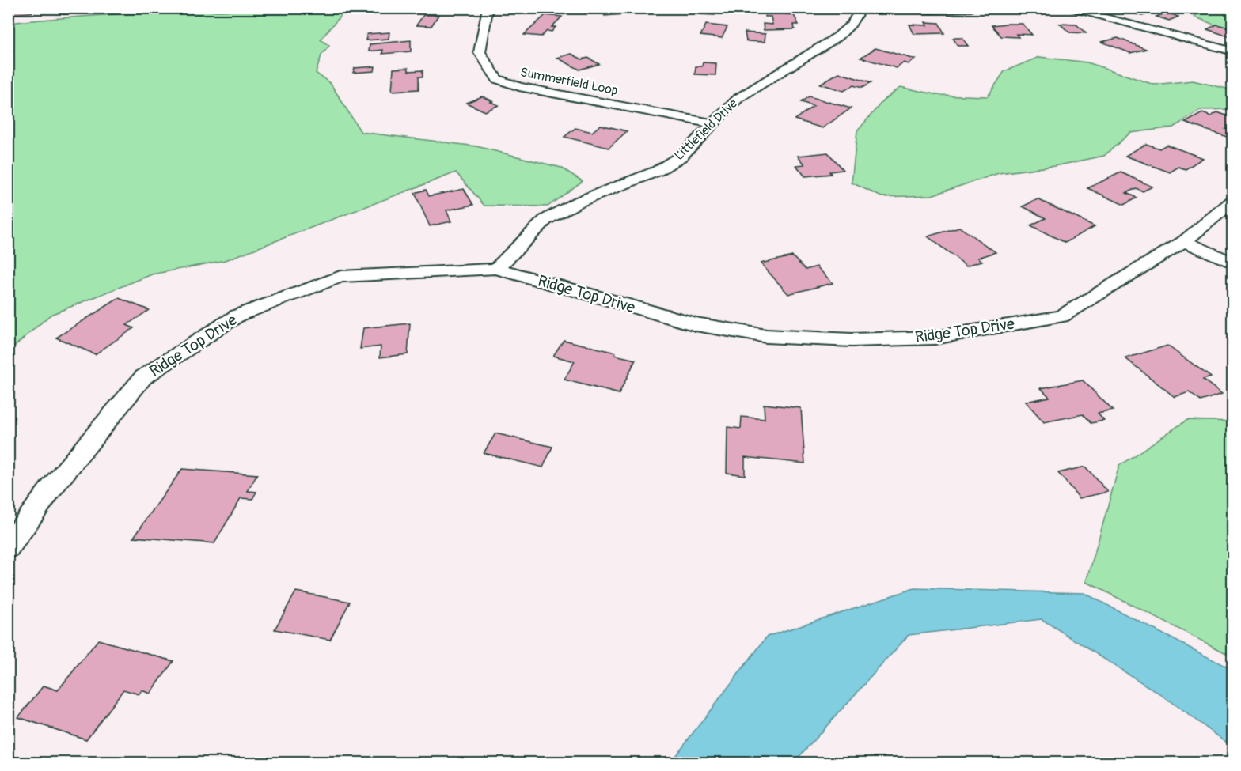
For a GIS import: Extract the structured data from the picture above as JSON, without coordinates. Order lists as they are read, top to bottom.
{
  "streets": {
    "street": ["Summerfield Loop", "Littlefield Drive", "Ridge Top Drive"]
  },
  "crossings": [
    ["Summerfield Loop", "Littlefield Drive"],
    ["Littlefield Drive", "Ridge Top Drive"]
  ]
}
